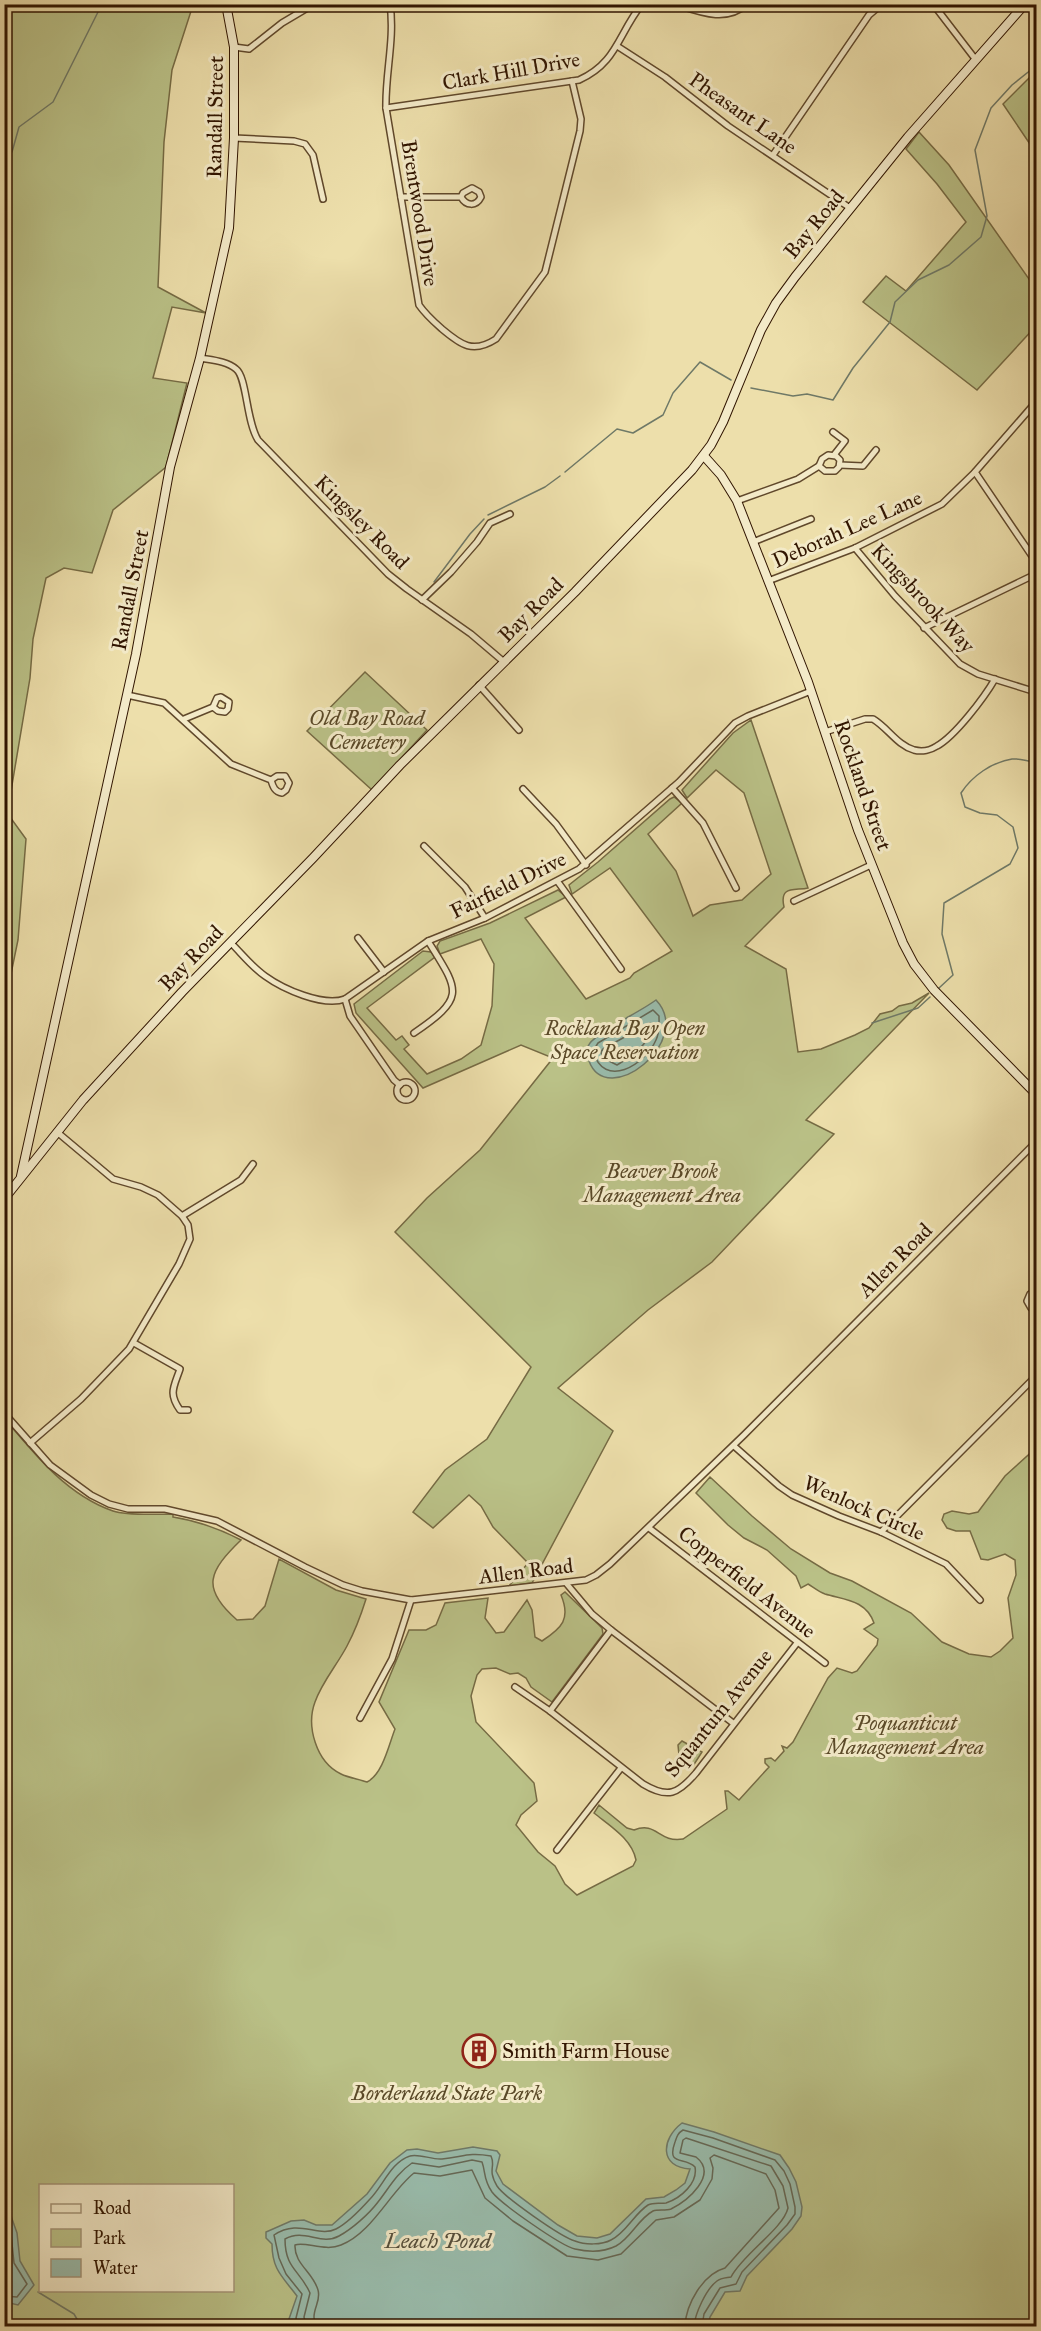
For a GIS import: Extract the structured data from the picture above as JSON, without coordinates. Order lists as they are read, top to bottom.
{
  "streets": {
    "street": [
      "Clark Hill Drive",
      "Pheasant Lane",
      "Randall Street",
      "Brentwood Drive",
      "Bay Road",
      "Kingsley Road",
      "Deborah Lee Lane",
      "Kingsbrook Way",
      "Rockland Street",
      "Fairfield Drive",
      "Allen Road",
      "Wenlock Circle",
      "Copperfield Avenue",
      "Squantum Avenue"
    ]
  },
  "crossings": [
    ["Clark Hill Drive", "Pheasant Lane"],
    ["Clark Hill Drive", "Brentwood Drive"],
    ["Pheasant Lane", "Bay Road"],
    ["Randall Street", "Bay Road"],
    ["Randall Street", "Kingsley Road"],
    ["Bay Road", "Kingsley Road"],
    ["Bay Road", "Rockland Street"],
    ["Deborah Lee Lane", "Kingsbrook Way"],
    ["Deborah Lee Lane", "Rockland Street"],
    ["Rockland Street", "Fairfield Drive"],
    ["Allen Road", "Wenlock Circle"],
    ["Allen Road", "Copperfield Avenue"],
    ["Copperfield Avenue", "Squantum Avenue"]
  ],
  "water": ["Leach Pond"],
  "parks": [
    "Old Bay Road Cemetery",
    "Rockland Bay Open Space Reservation",
    "Beaver Brook Management Area",
    "Poquanticut Management Area",
    "Borderland State Park"
  ],
  "places": {
    "building": ["Smith Farm House"]
  },
  "legend": ["Road", "Park", "Water"]
}
